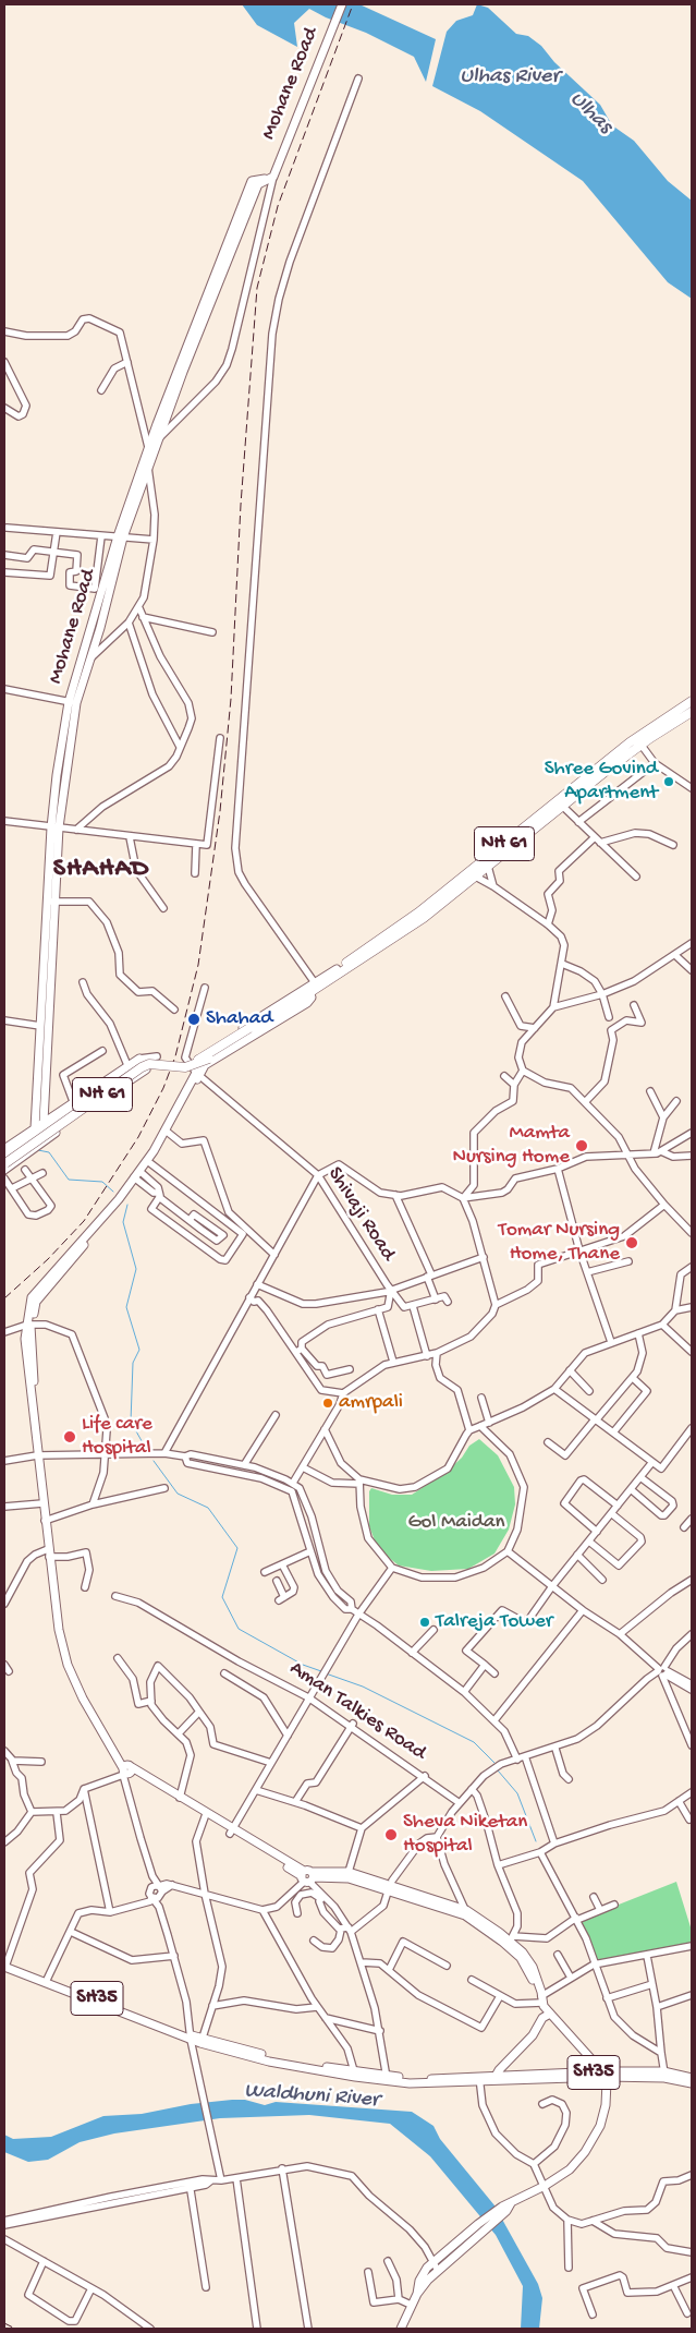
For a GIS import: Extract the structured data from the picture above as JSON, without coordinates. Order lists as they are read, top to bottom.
{
  "streets": {
    "highway": ["NH 61"],
    "main road": ["Mohane Road", "SH35"],
    "street": ["Shivaji Road", "Aman Talkies Road"]
  },
  "districts": ["SHAHAD"],
  "water": ["Ulhas River", "Ulhas", "Waldhuni River"],
  "parks": ["Gol Maidan"],
  "places": [
    "Shree Govind Apartment",
    "Shahad",
    "Mamta Nursing Home",
    "Tomar Nursing Home, Thane",
    "amrpali",
    "Life care Hospital",
    "Talreja Tower",
    "Sheva Niketan Hospital"
  ]
}
